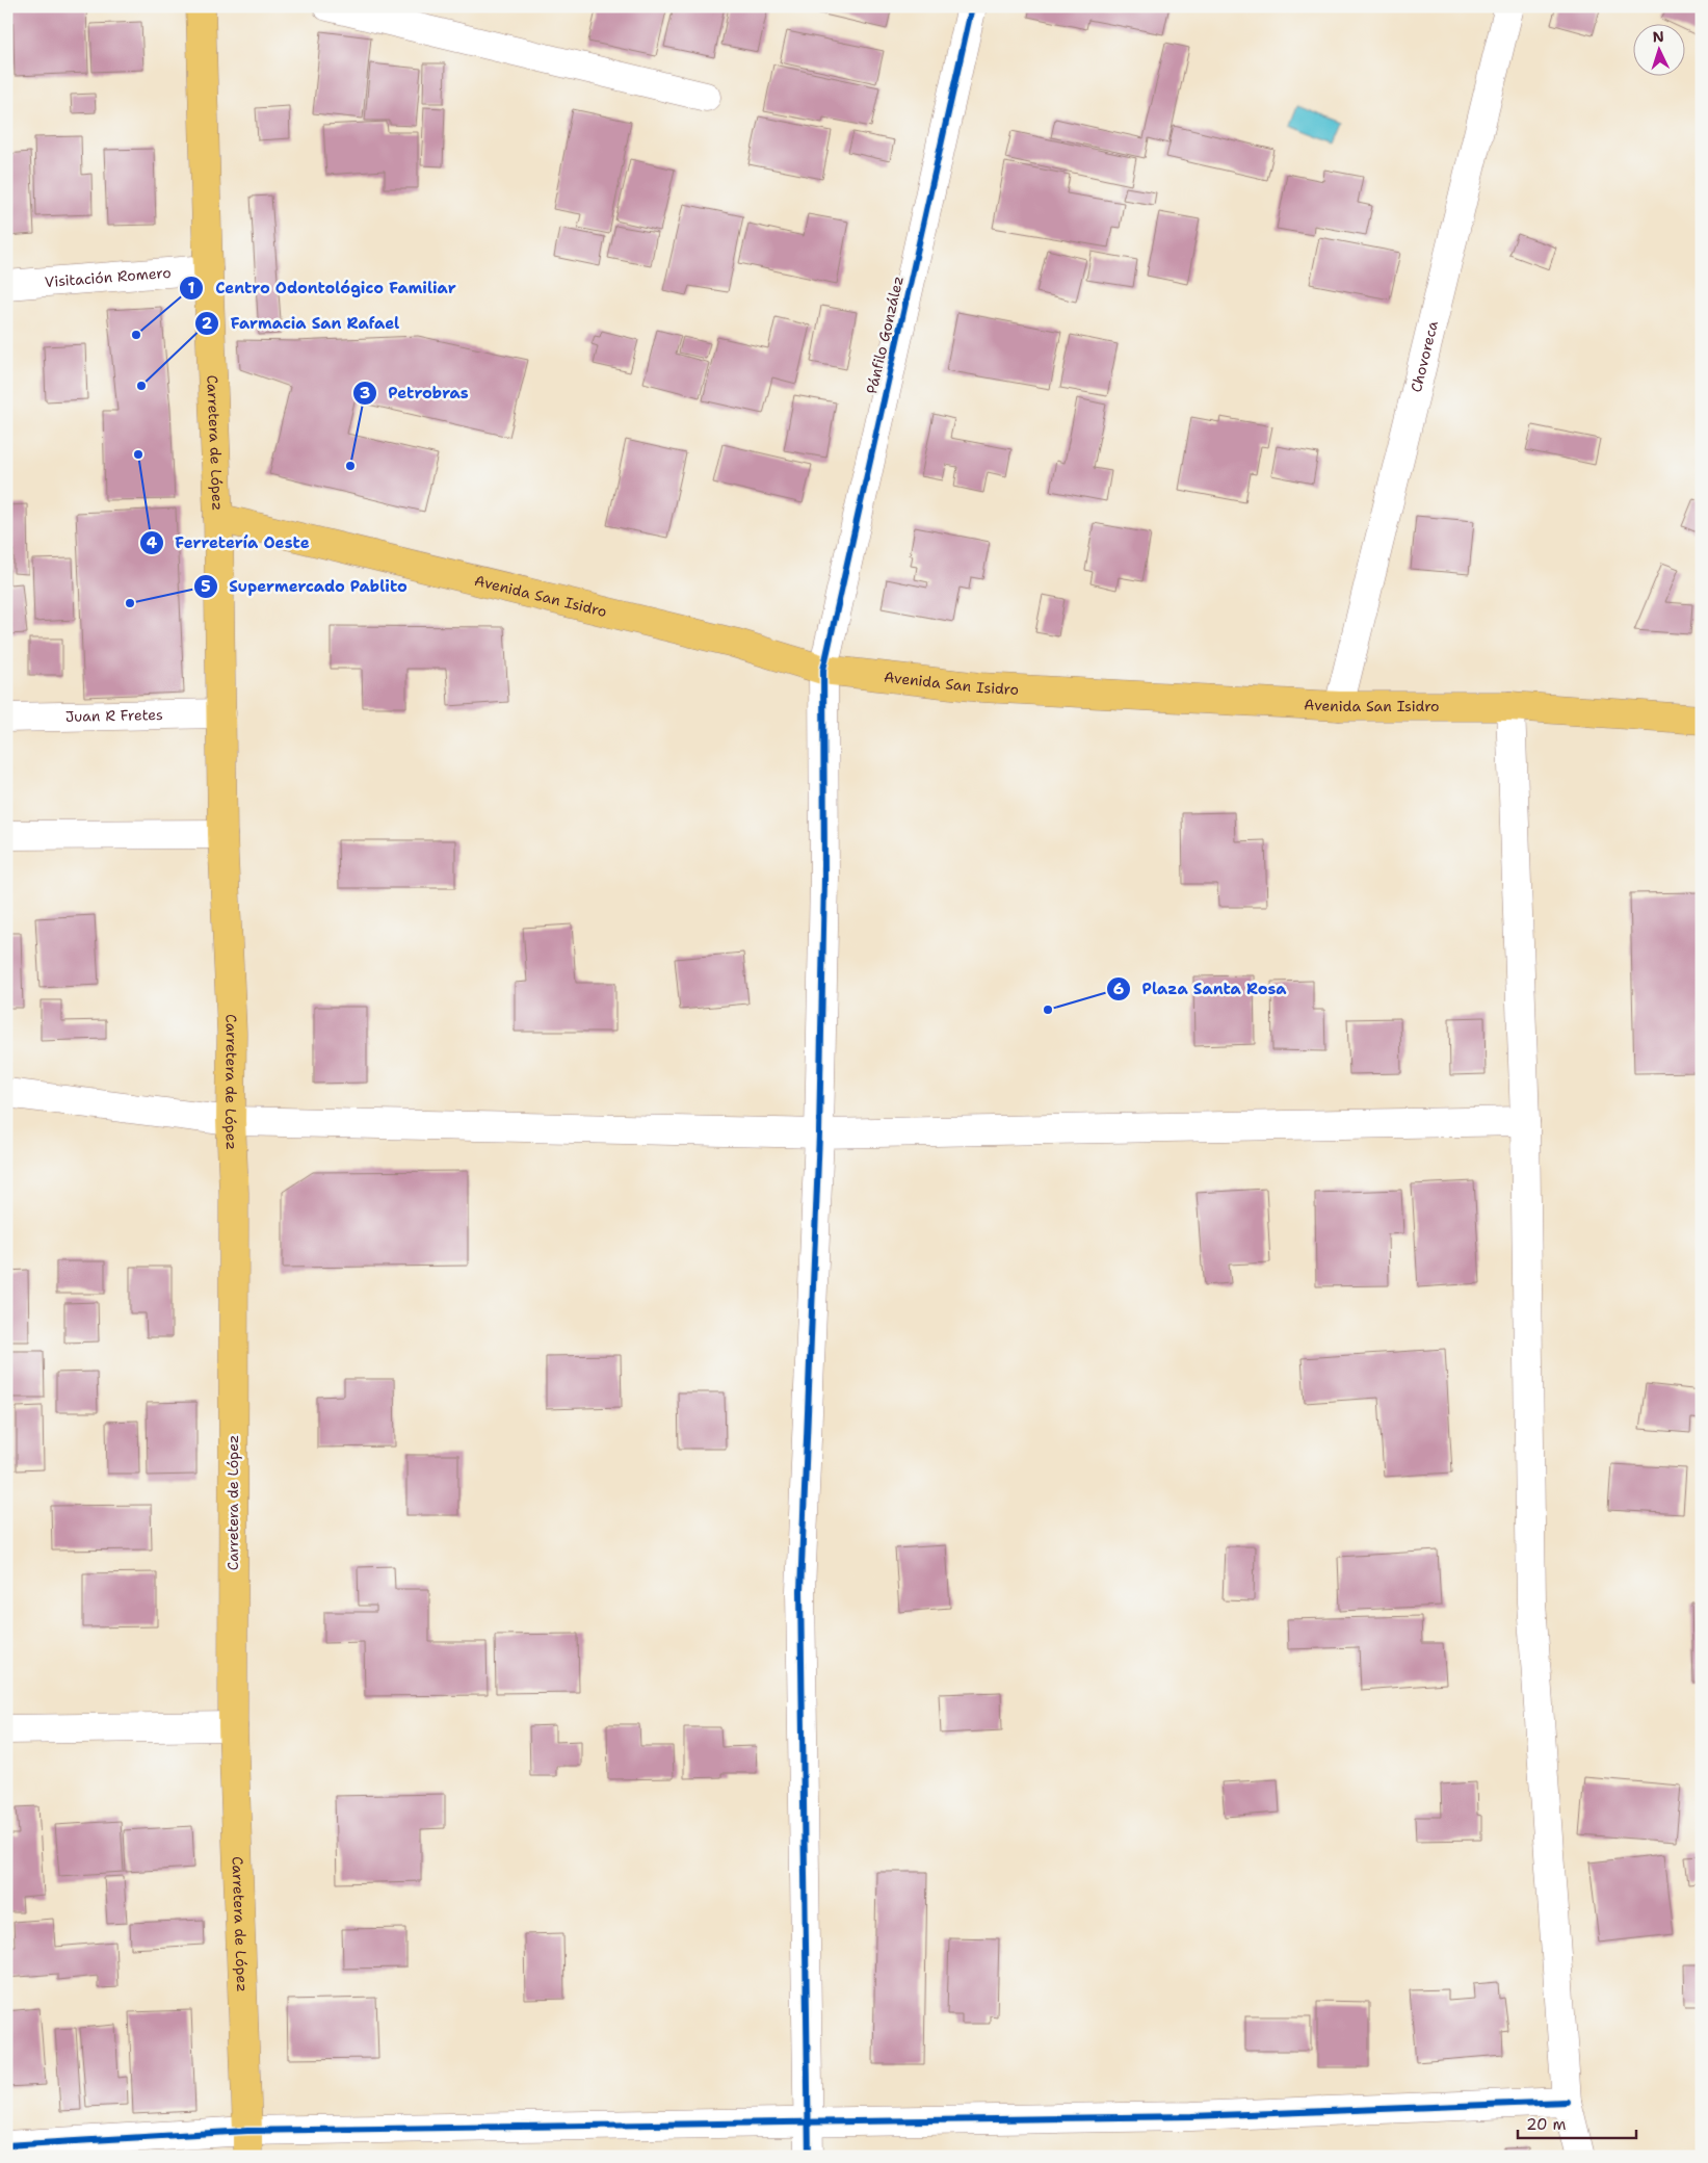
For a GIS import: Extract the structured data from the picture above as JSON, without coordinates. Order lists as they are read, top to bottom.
{
  "streets": {
    "main road": ["Carretera de López", "Avenida San Isidro"],
    "street": [
      "Visitación Romero",
      "Pánfilo González",
      "Chovoreca",
      "Juan R Fretes"
    ]
  },
  "crossings": [
    ["Visitación Romero", "Carretera de López"],
    ["Pánfilo González", "Avenida San Isidro"],
    ["Chovoreca", "Avenida San Isidro"],
    ["Carretera de López", "Avenida San Isidro"],
    ["Carretera de López", "Juan R Fretes"]
  ],
  "places": [
    "Centro Odontológico Familiar",
    "Farmacia San Rafael",
    "Ferretería Oeste",
    "Petrobras",
    "Supermercado Pablito",
    "Plaza Santa Rosa"
  ],
  "scale_bar": "20 m",
  "north": "top"
}
